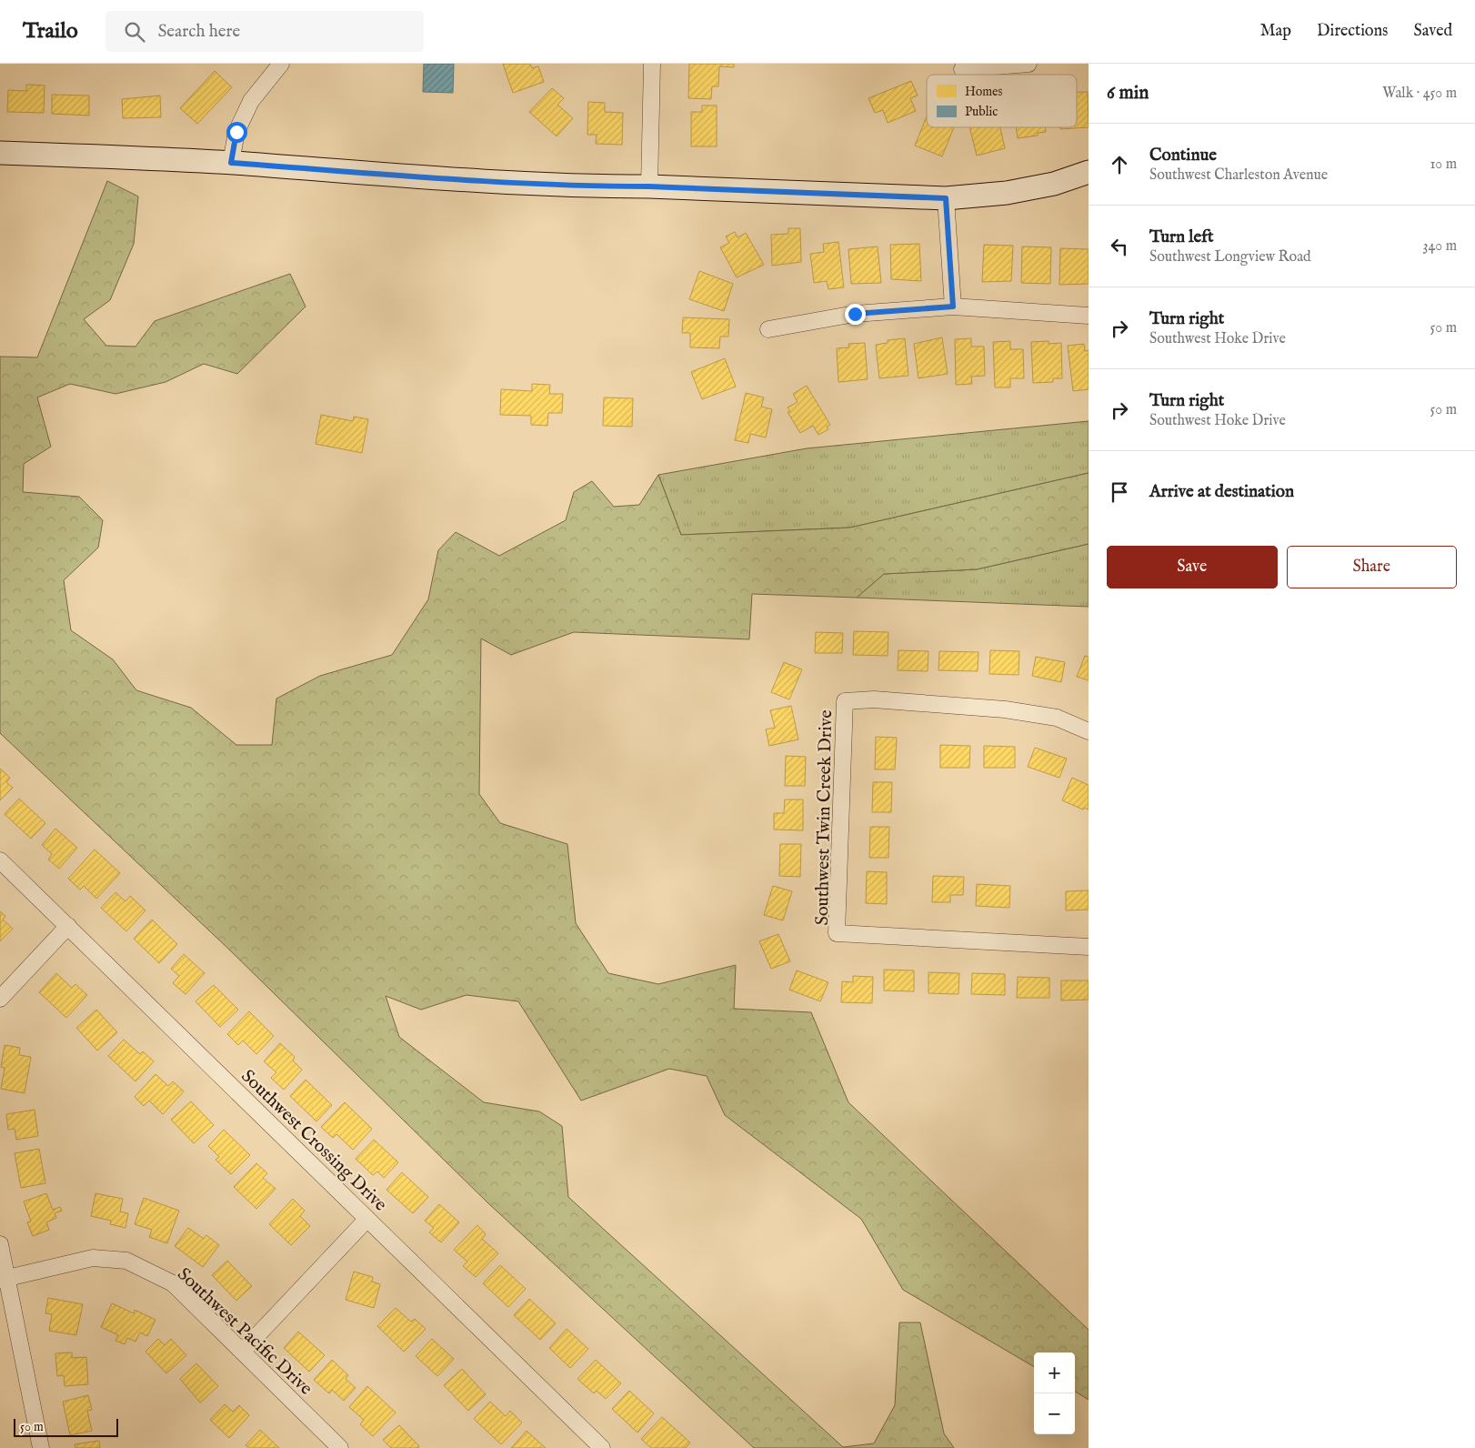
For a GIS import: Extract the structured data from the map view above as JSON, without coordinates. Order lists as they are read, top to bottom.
{
  "streets": {
    "street": ["Southwest Twin Creek Drive", "Southwest Crossing Drive", "Southwest Pacific Drive"]
  },
  "legend": ["Homes", "Public"],
  "scale_bar": "50 m",
  "page": {
    "header": "Trailo",
    "search": "Search here",
    "nav": ["Map", "Directions", "Saved"],
    "heading": ["6 min", "Walk · 450 m"],
    "list": [
      ["Continue", "Southwest Charleston Avenue", "10 m"],
      ["Turn left", "Southwest Longview Road", "340 m"],
      ["Turn right", "Southwest Hoke Drive", "50 m"],
      ["Turn right", "Southwest Hoke Drive", "50 m"],
      "Arrive at destination"
    ],
    "buttons": ["Save", "Share"],
    "map_buttons": ["+", "−"],
    "scale": "50 m"
  }
}
